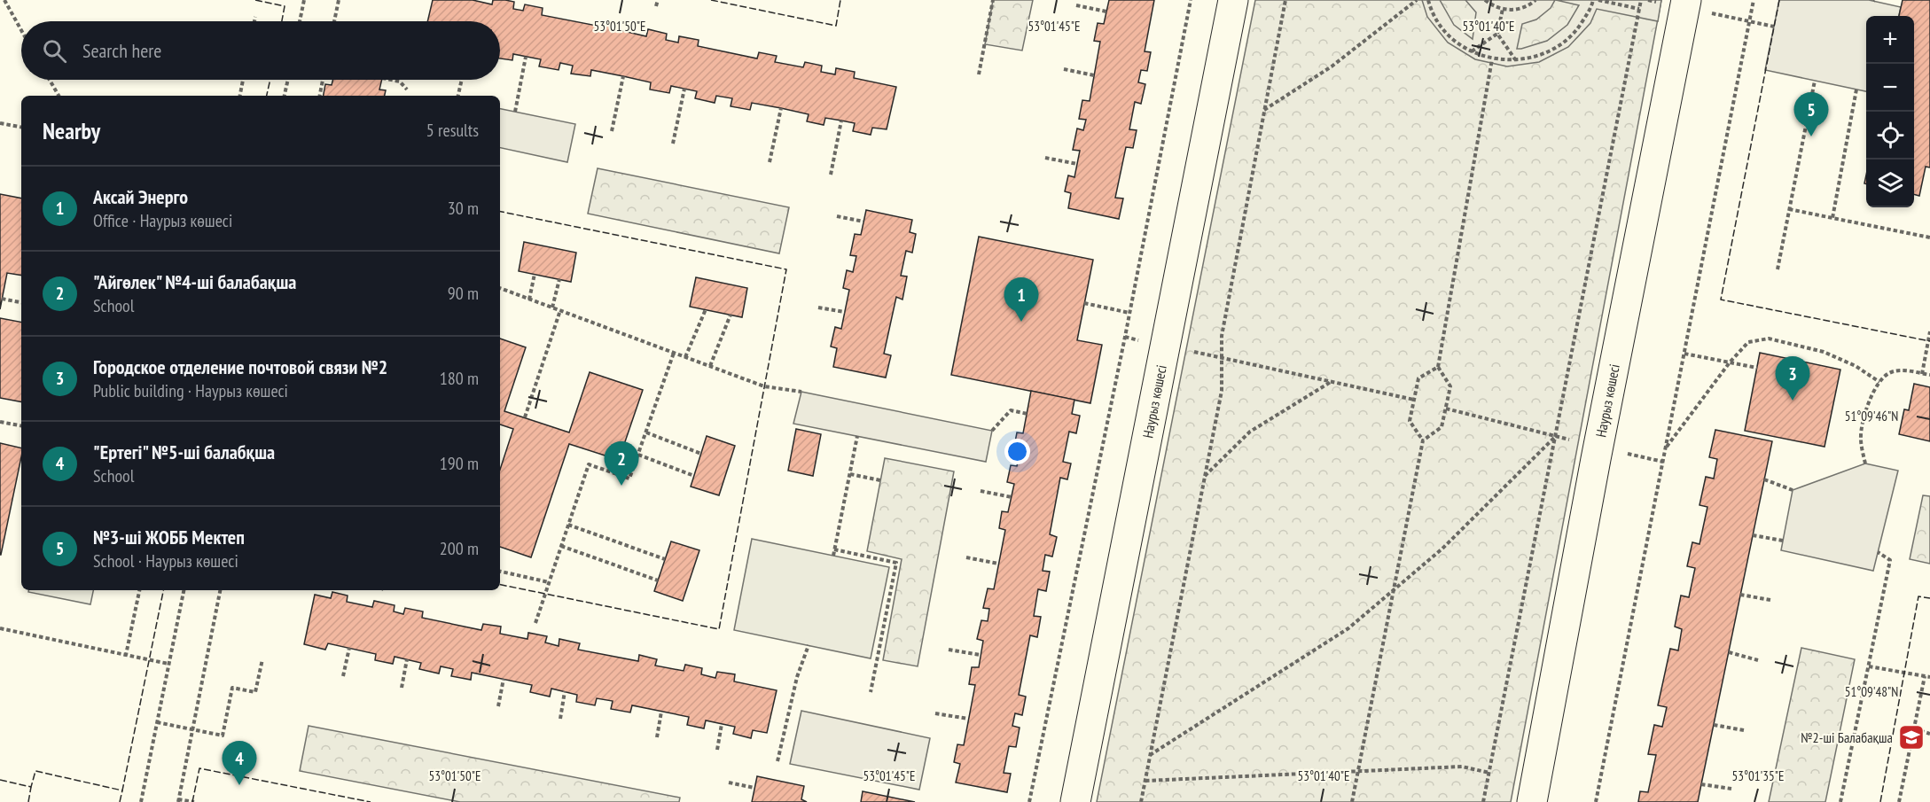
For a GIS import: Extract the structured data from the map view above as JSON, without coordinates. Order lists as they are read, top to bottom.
{
  "streets": {
    "street": ["Наурыз көшесі"]
  },
  "places": {
    "school or university": ["№2-ші Балабақша"]
  },
  "page": {
    "map_buttons": ["+", "−"],
    "search": "Search here",
    "pins": [
      "5",
      "1",
      "3",
      "2",
      "4"
    ],
    "heading": ["Nearby", "5 results"],
    "list": [
      {
        "mark": "1",
        "name": "Аксай Энерго",
        "note": "Office · Наурыз көшесі",
        "value": "30 m"
      },
      {
        "mark": "2",
        "name": "\"Айгөлек\" №4-ші балабақша",
        "note": "School",
        "value": "90 m"
      },
      {
        "mark": "3",
        "name": "Городское отделение почтовой связи №2",
        "note": "Public building · Наурыз көшесі",
        "value": "180 m"
      },
      {
        "mark": "4",
        "name": "\"Ертегі\" №5-ші балабқша",
        "note": "School",
        "value": "190 m"
      },
      {
        "mark": "5",
        "name": "№3-ші ЖОББ Мектеп",
        "note": "School · Наурыз көшесі",
        "value": "200 m"
      }
    ]
  },
  "coordinates": [
    "53°01'50\"E",
    "53°01'45\"E",
    "53°01'40\"E",
    "51°09'46\"N",
    "51°09'48\"N",
    "53°01'35\"E"
  ]
}
